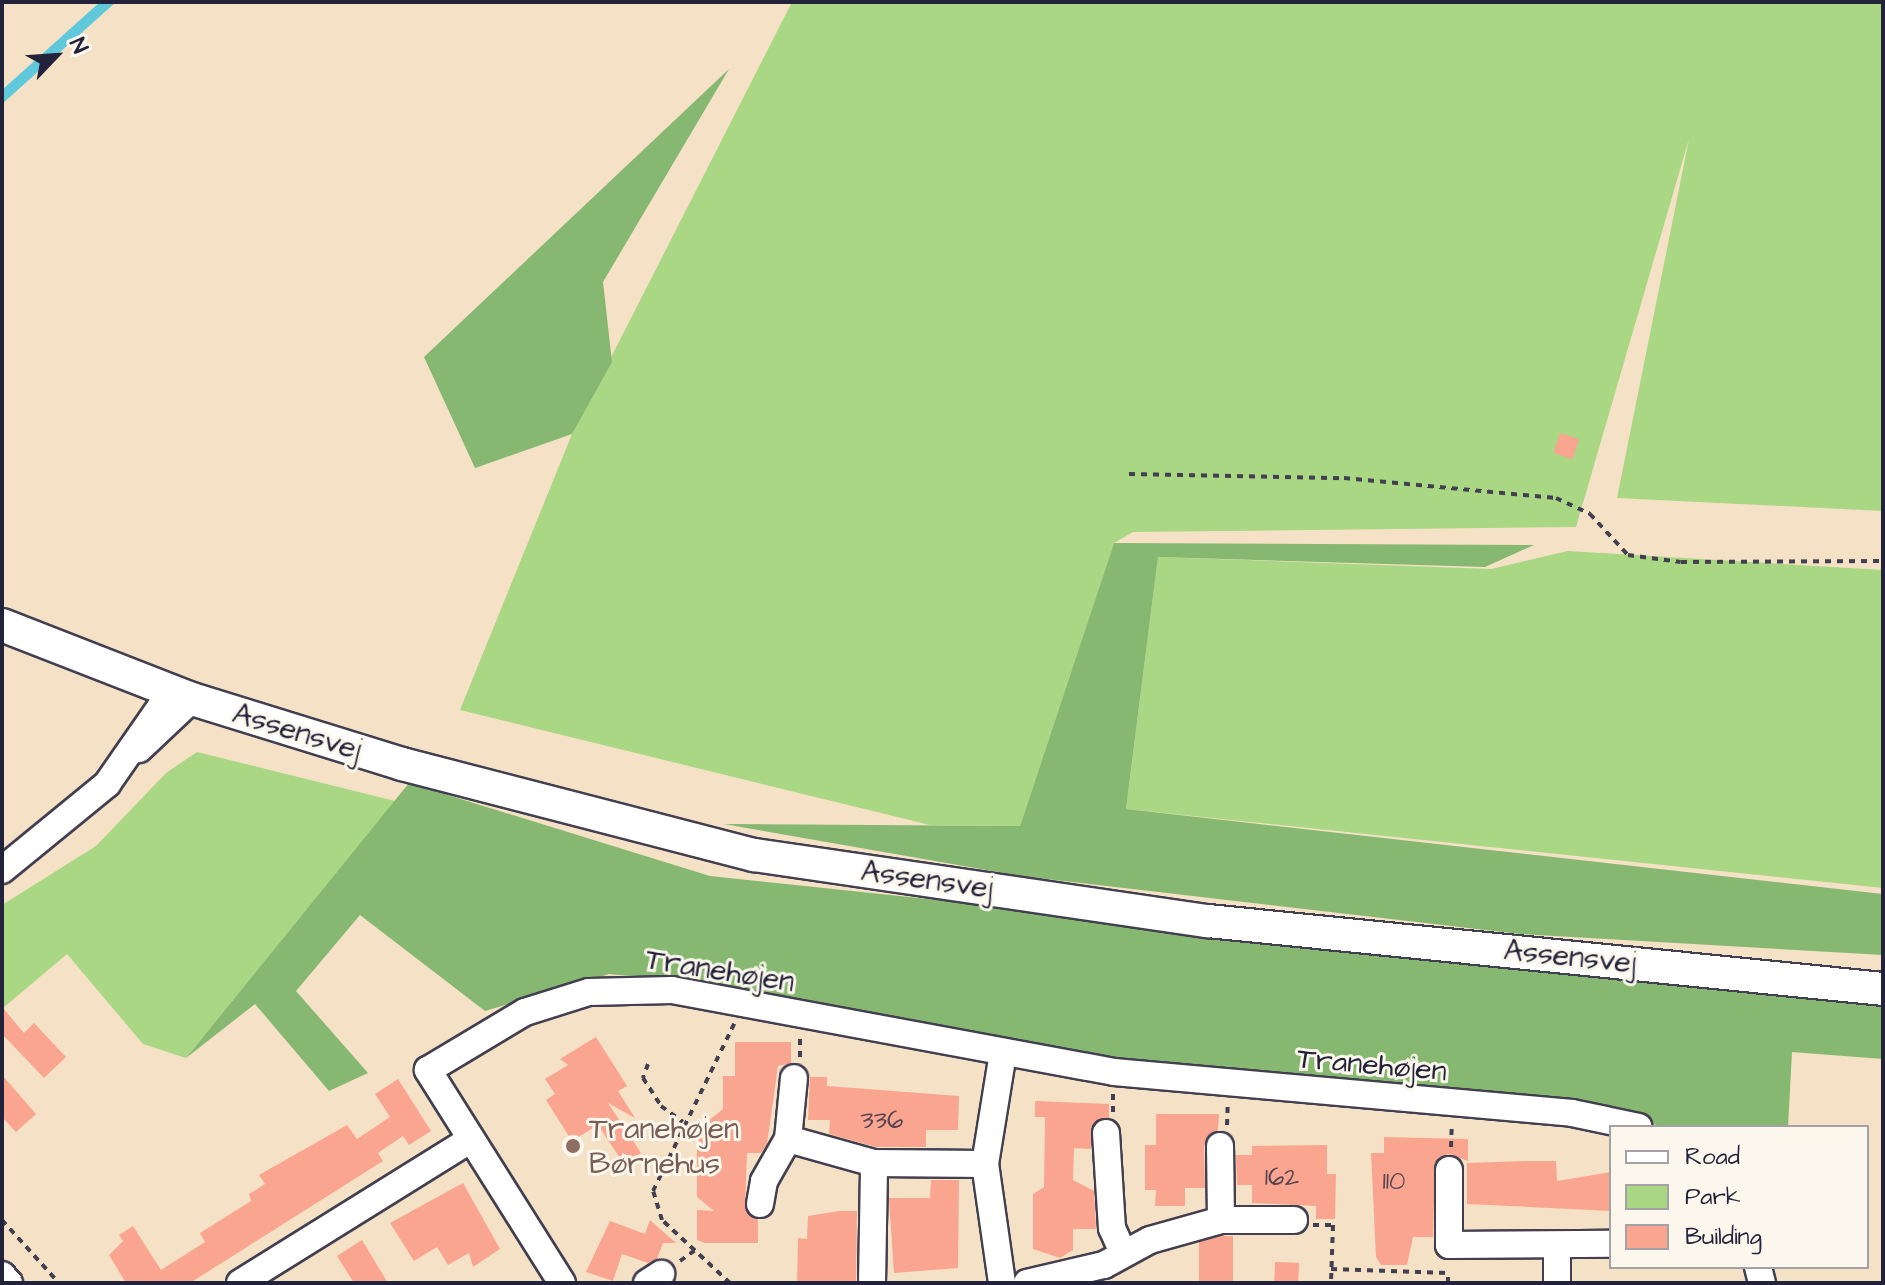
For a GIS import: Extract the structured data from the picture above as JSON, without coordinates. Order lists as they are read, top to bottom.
{
  "streets": {
    "main road": ["Assensvej"],
    "street": ["Tranehøjen"]
  },
  "places": ["Tranehøjen Børnehus"],
  "house_numbers": ["336", "162", "110"],
  "legend": ["Road", "Park", "Building"],
  "north": "top right"
}
